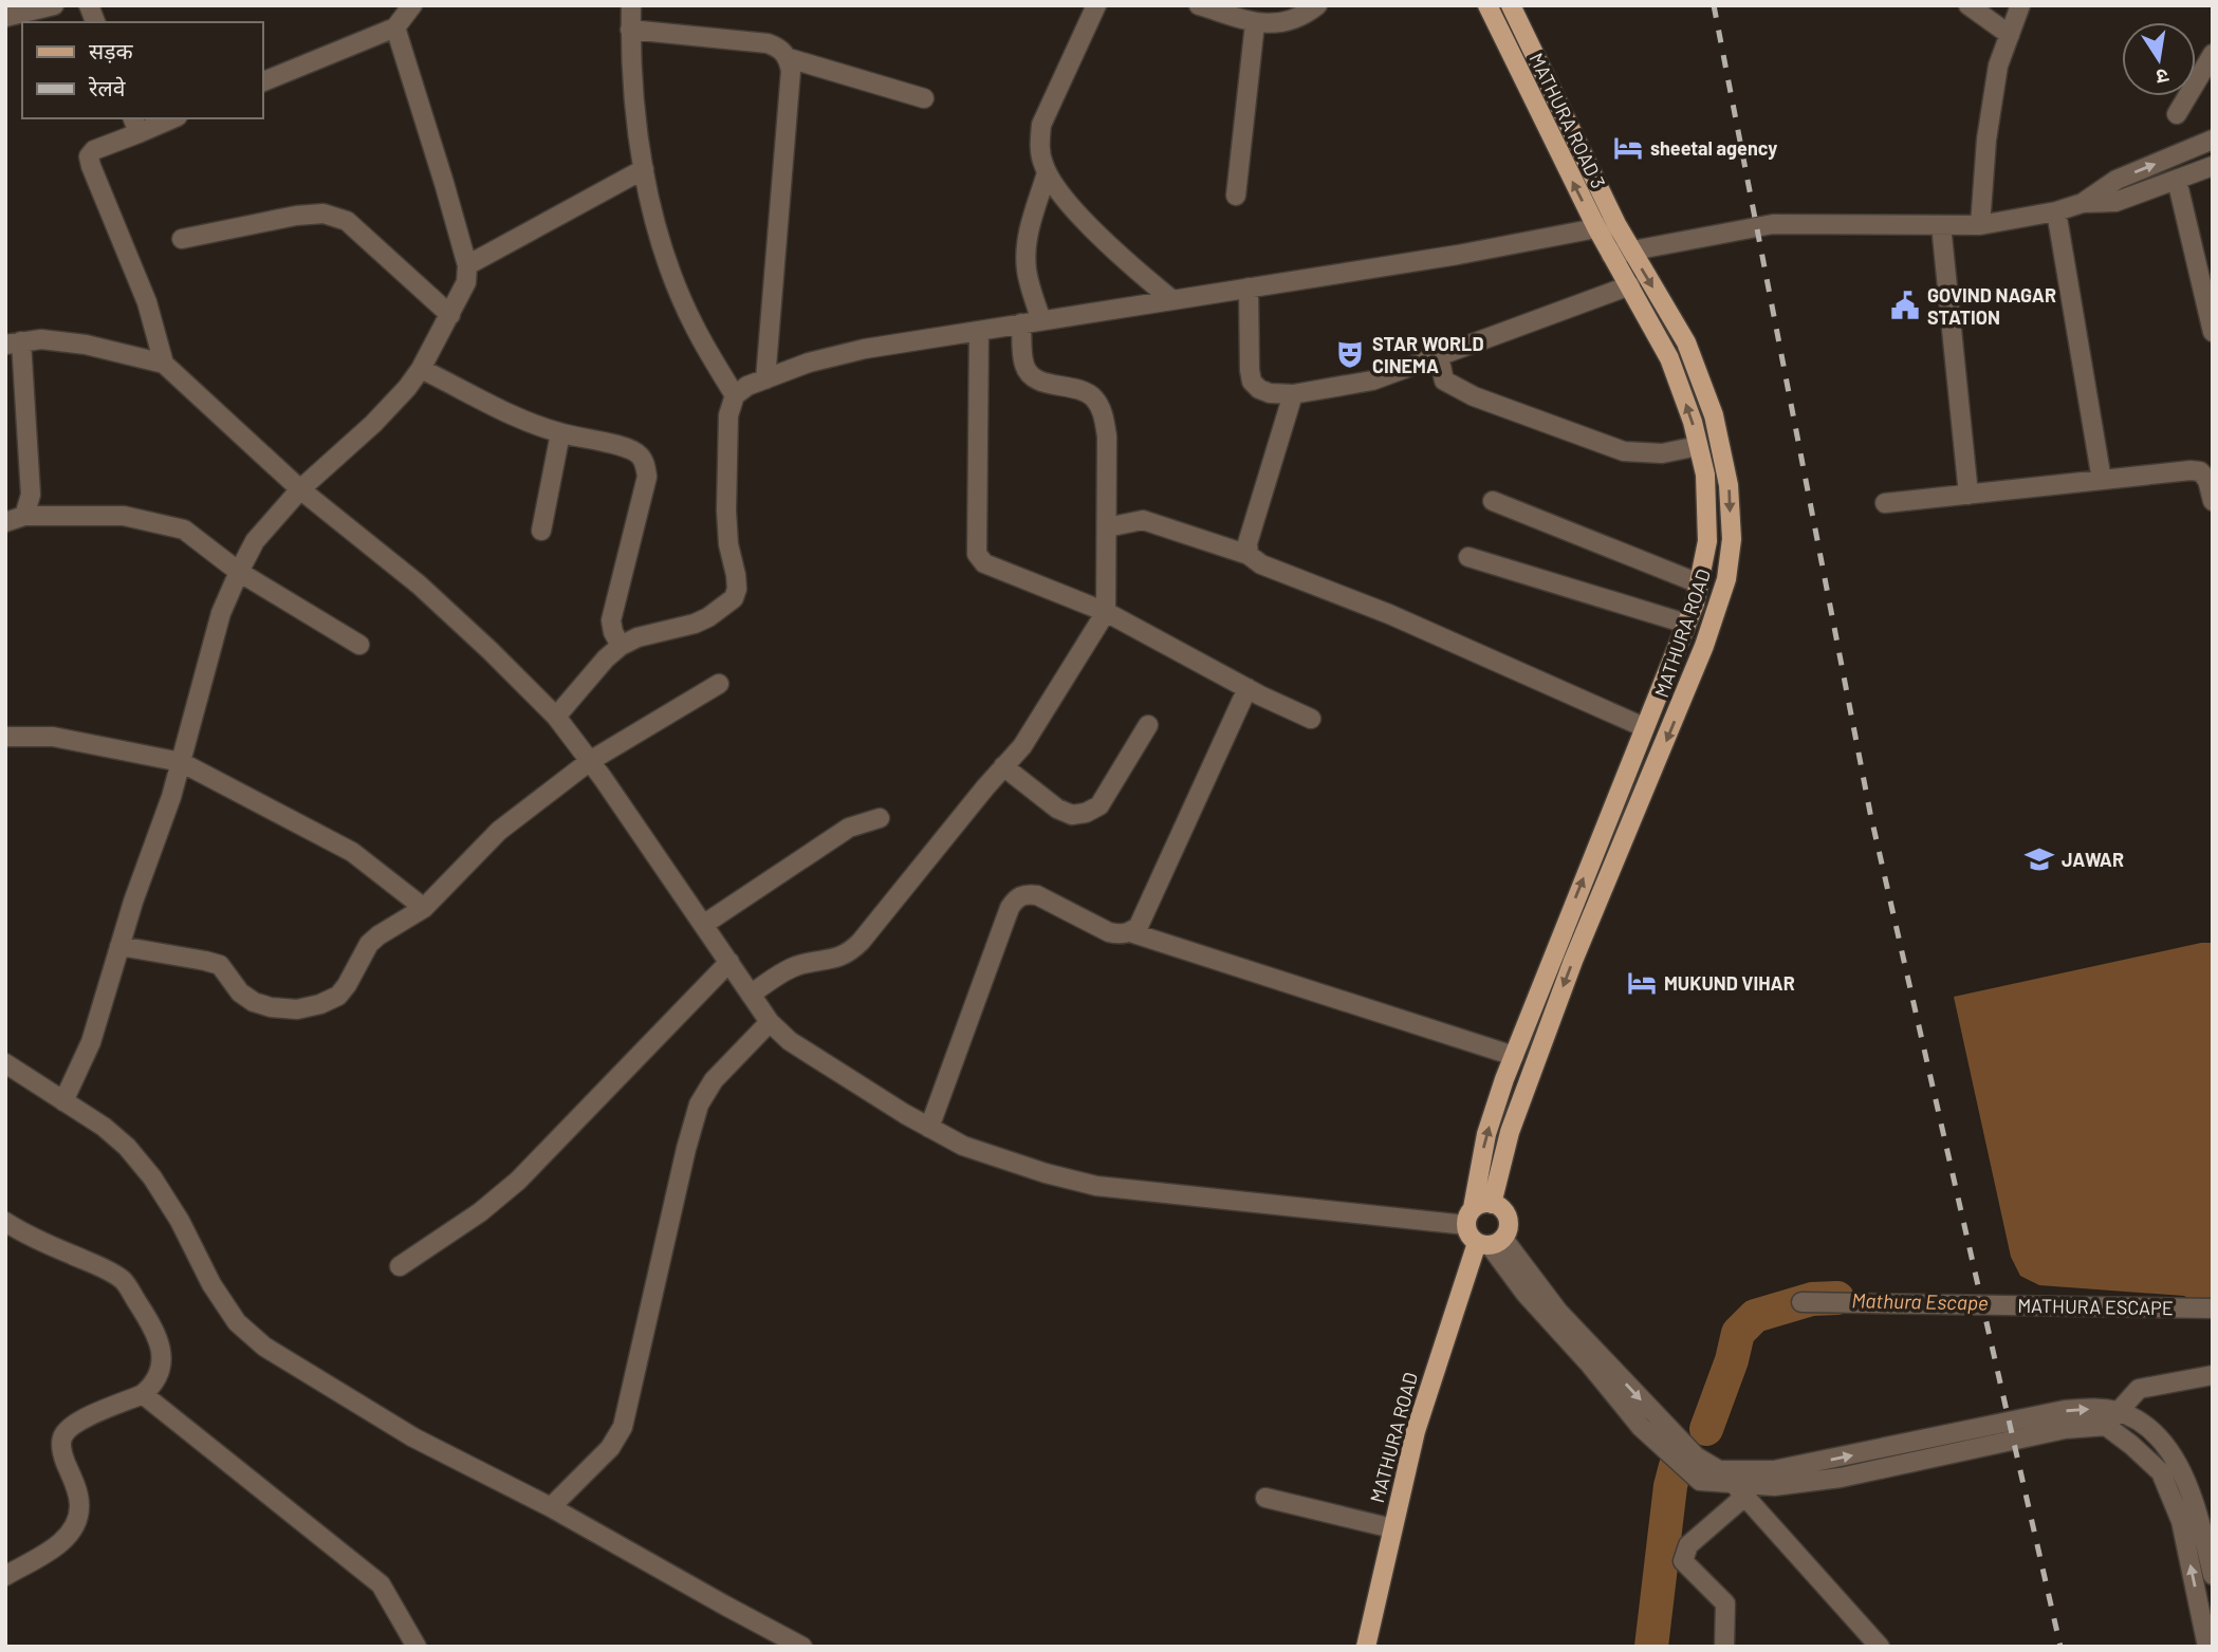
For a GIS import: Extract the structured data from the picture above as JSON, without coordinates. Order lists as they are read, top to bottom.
{
  "streets": {
    "main road": ["MATHURA ROAD 3", "MATHURA ROAD"],
    "street": ["MATHURA ESCAPE"]
  },
  "crossings": [
    ["MATHURA ROAD 3", "MATHURA ROAD"]
  ],
  "one_way": ["MATHURA ROAD 3"],
  "water": ["Mathura Escape"],
  "places": {
    "hotel": ["sheetal agency", "MUKUND VIHAR"],
    "public building": ["GOVIND NAGAR STATION"],
    "theatre": ["STAR WORLD CINEMA"],
    "school or university": ["JAWAR"]
  },
  "legend": ["सड़क", "रेलवे"],
  "north": "bottom"
}
